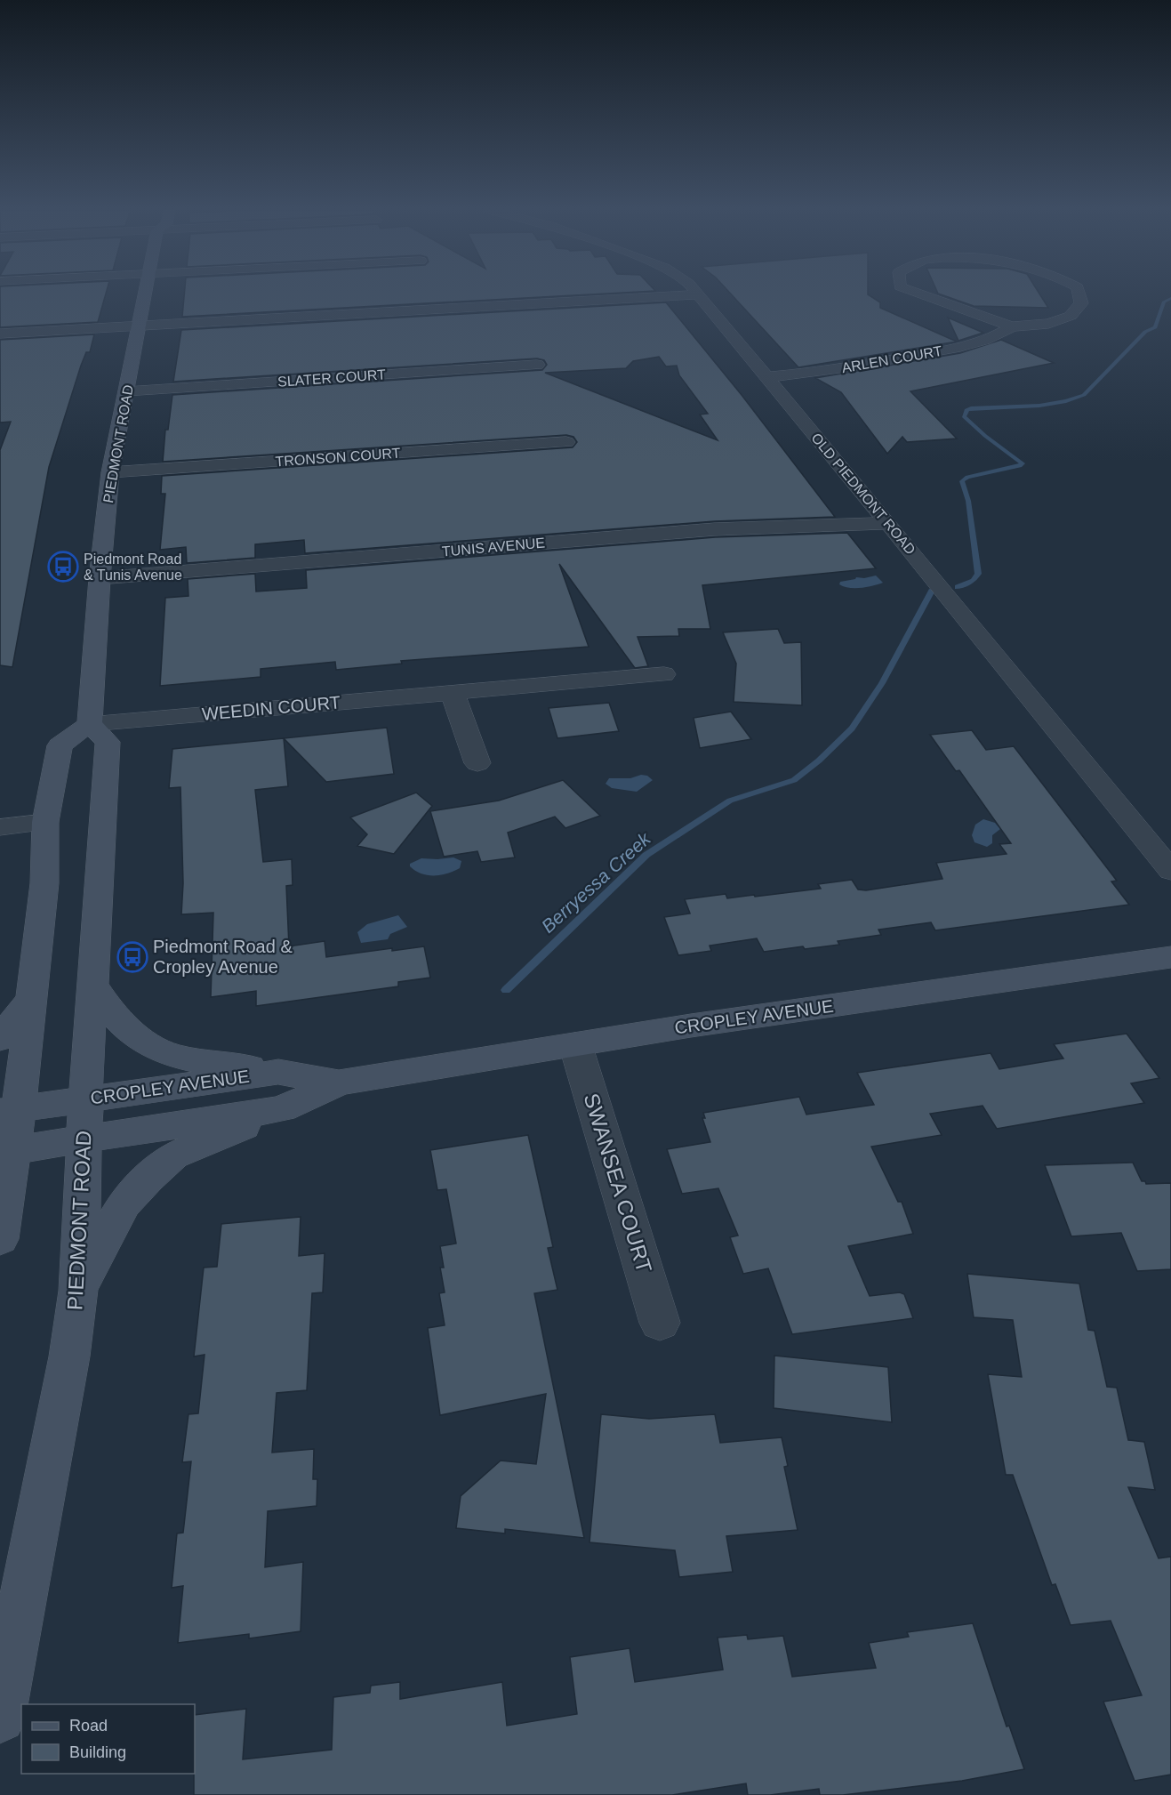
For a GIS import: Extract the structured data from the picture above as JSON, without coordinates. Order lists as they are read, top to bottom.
{
  "streets": {
    "main road": ["PIEDMONT ROAD", "CROPLEY AVENUE"],
    "street": [
      "ARLEN COURT",
      "SLATER COURT",
      "TRONSON COURT",
      "OLD PIEDMONT ROAD",
      "TUNIS AVENUE",
      "WEEDIN COURT",
      "SWANSEA COURT"
    ]
  },
  "crossings": [
    ["ARLEN COURT", "OLD PIEDMONT ROAD"],
    ["SLATER COURT", "PIEDMONT ROAD"],
    ["PIEDMONT ROAD", "TRONSON COURT"],
    ["PIEDMONT ROAD", "TUNIS AVENUE"],
    ["PIEDMONT ROAD", "WEEDIN COURT"],
    ["PIEDMONT ROAD", "CROPLEY AVENUE"],
    ["OLD PIEDMONT ROAD", "TUNIS AVENUE"],
    ["CROPLEY AVENUE", "SWANSEA COURT"]
  ],
  "water": ["Berryessa Creek"],
  "places": {
    "bus stop": ["Piedmont Road & Tunis Avenue", "Piedmont Road & Cropley Avenue"]
  },
  "legend": ["Road", "Building"]
}
